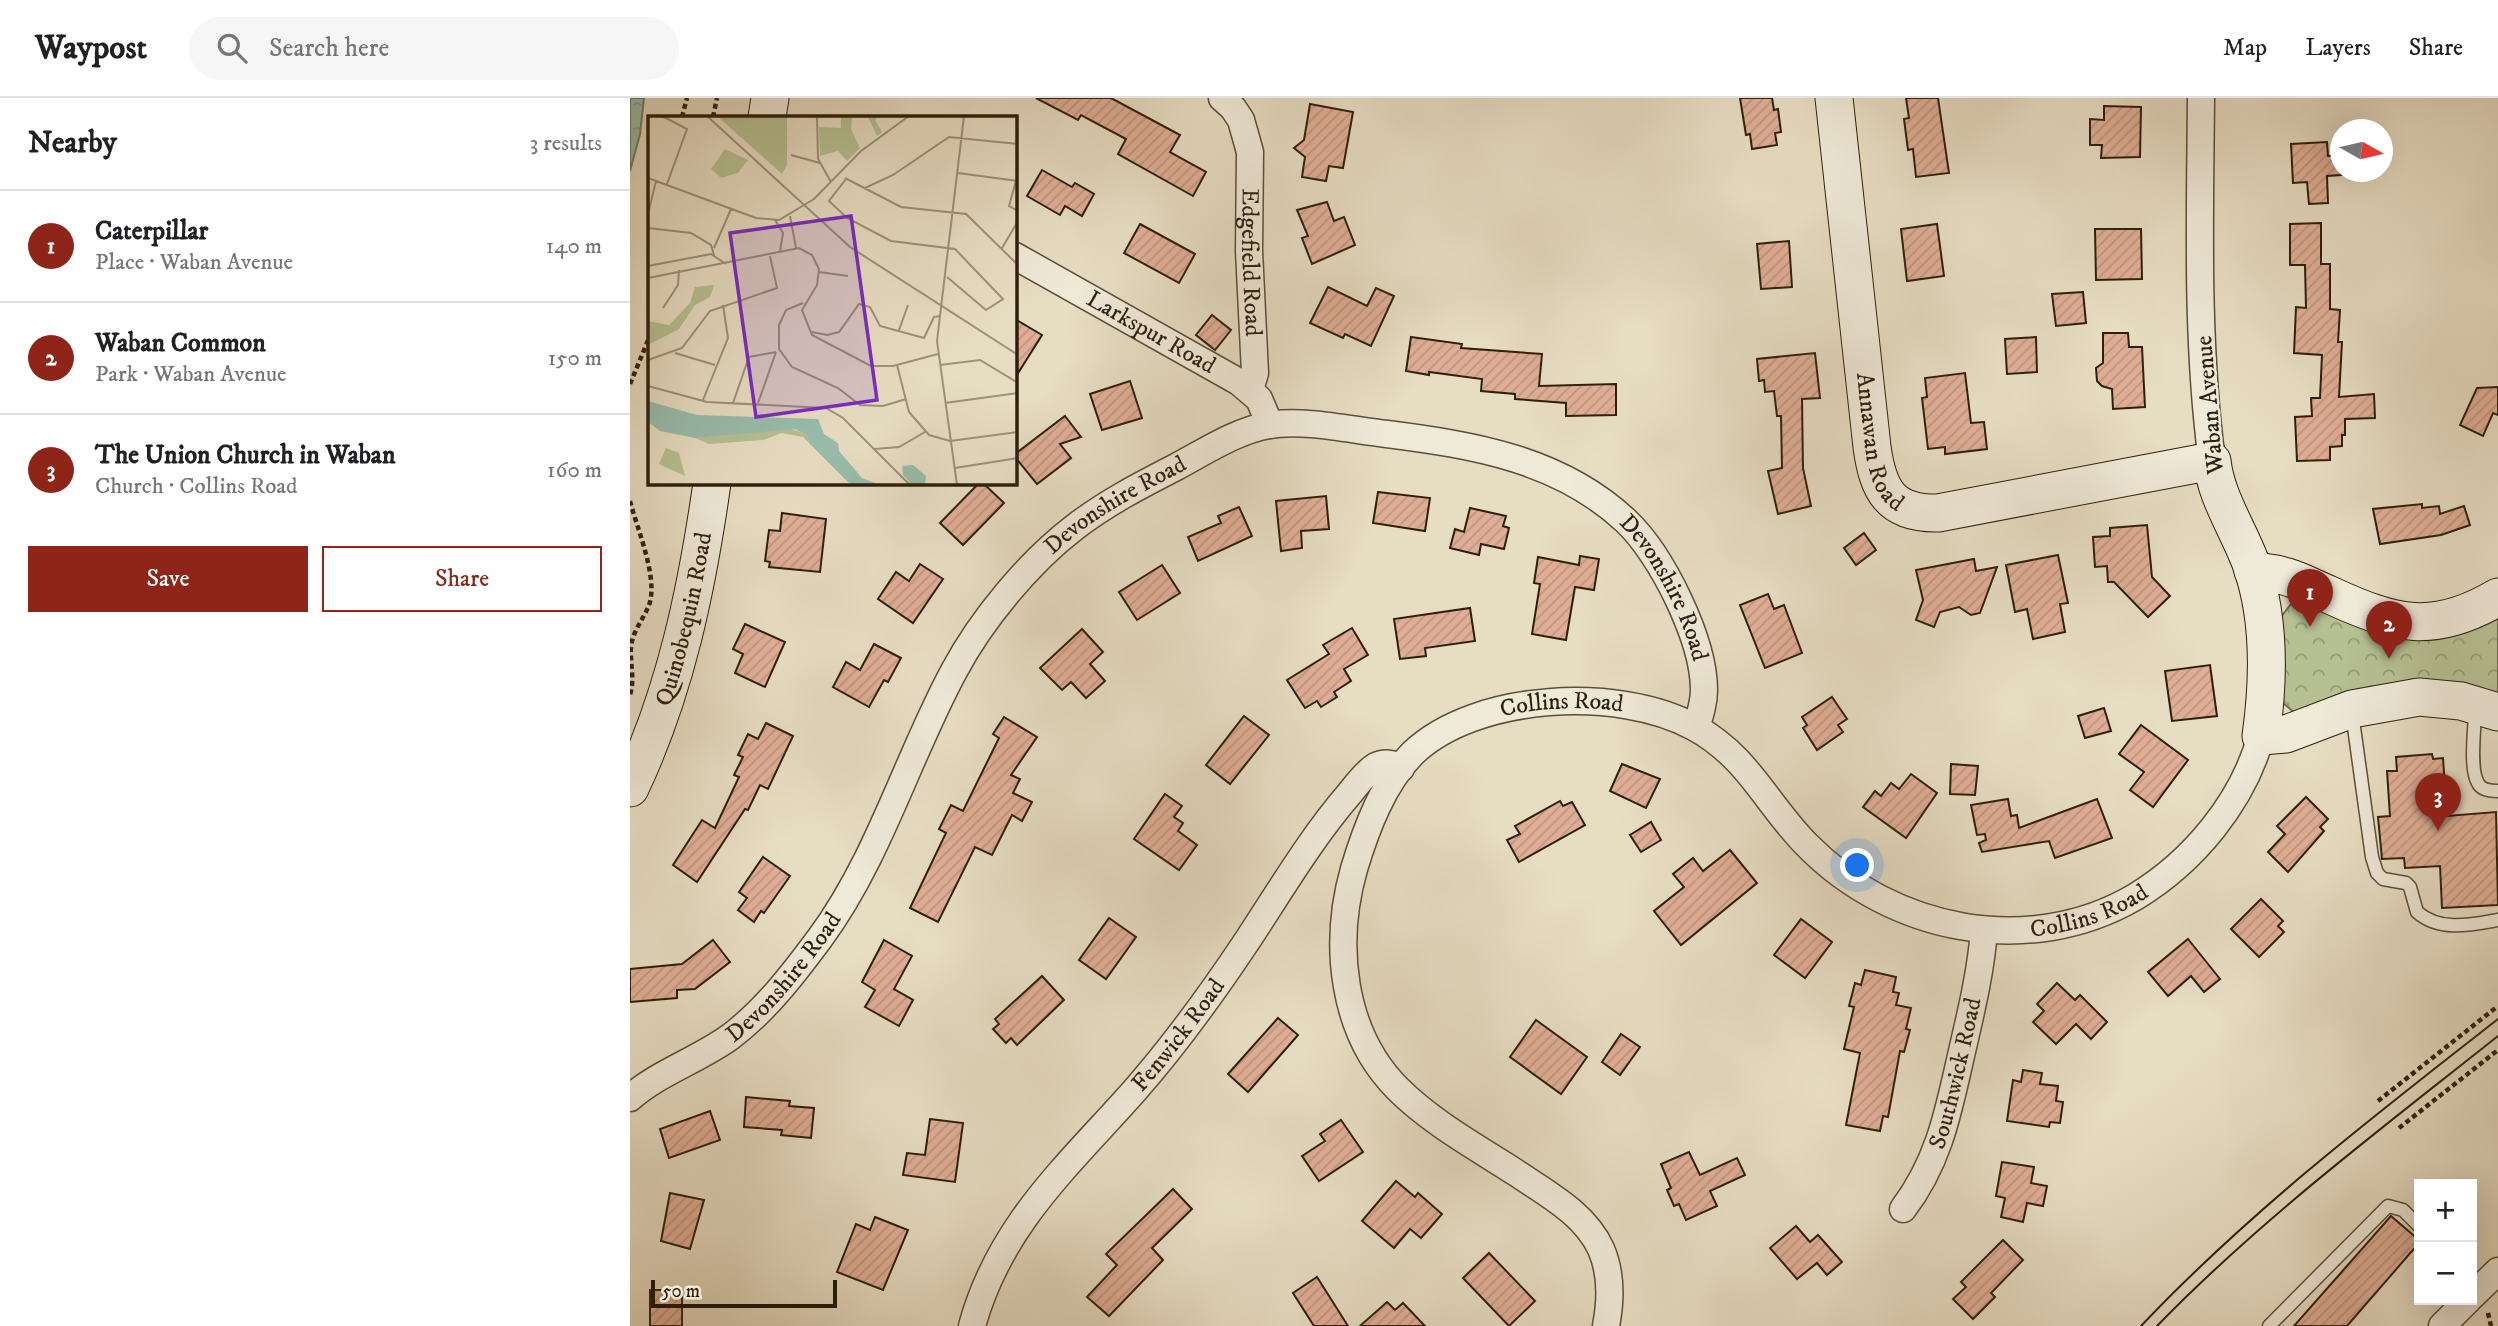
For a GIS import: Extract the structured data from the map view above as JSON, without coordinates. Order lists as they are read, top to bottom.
{
  "streets": {
    "street": [
      "Edgefield Road",
      "Larkspur Road",
      "Waban Avenue",
      "Annawan Road",
      "Devonshire Road",
      "Quinobequin Road",
      "Collins Road",
      "Fenwick Road",
      "Southwick Road"
    ]
  },
  "crossings": [
    ["Edgefield Road", "Larkspur Road"],
    ["Larkspur Road", "Devonshire Road"],
    ["Waban Avenue", "Annawan Road"],
    ["Waban Avenue", "Collins Road"],
    ["Devonshire Road", "Collins Road"],
    ["Collins Road", "Fenwick Road"],
    ["Collins Road", "Southwick Road"]
  ],
  "scale_bar": "50 m",
  "north": "right",
  "page": {
    "header": "Waypost",
    "search": "Search here",
    "nav": ["Map", "Layers", "Share"],
    "heading": ["Nearby", "3 results"],
    "list": [
      {
        "mark": "1",
        "name": "Caterpillar",
        "note": "Place · Waban Avenue",
        "value": "140 m"
      },
      {
        "mark": "2",
        "name": "Waban Common",
        "note": "Park · Waban Avenue",
        "value": "150 m"
      },
      {
        "mark": "3",
        "name": "The Union Church in Waban",
        "note": "Church · Collins Road",
        "value": "160 m"
      }
    ],
    "buttons": ["Save", "Share"],
    "pins": ["1", "2", "3"],
    "map_buttons": ["+", "−"],
    "scale": "50 m"
  }
}
